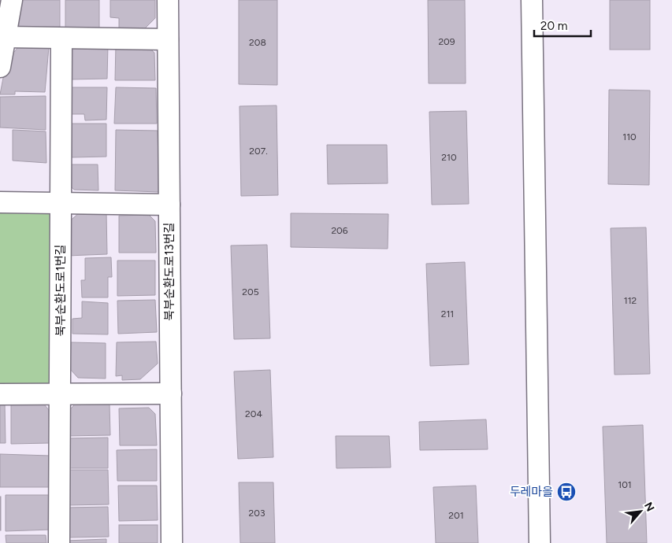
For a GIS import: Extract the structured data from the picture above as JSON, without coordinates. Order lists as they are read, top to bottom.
{
  "streets": {
    "street": ["북부순환도로13번길", "북부순환도로1번길"]
  },
  "places": {
    "bus stop": ["두레마을"]
  },
  "house_numbers": [
    "209",
    "208",
    "110",
    "207.",
    "210",
    "206",
    "205",
    "112",
    "211",
    "204",
    "101",
    "203",
    "201"
  ],
  "scale_bar": "20 m",
  "north": "top right"
}
